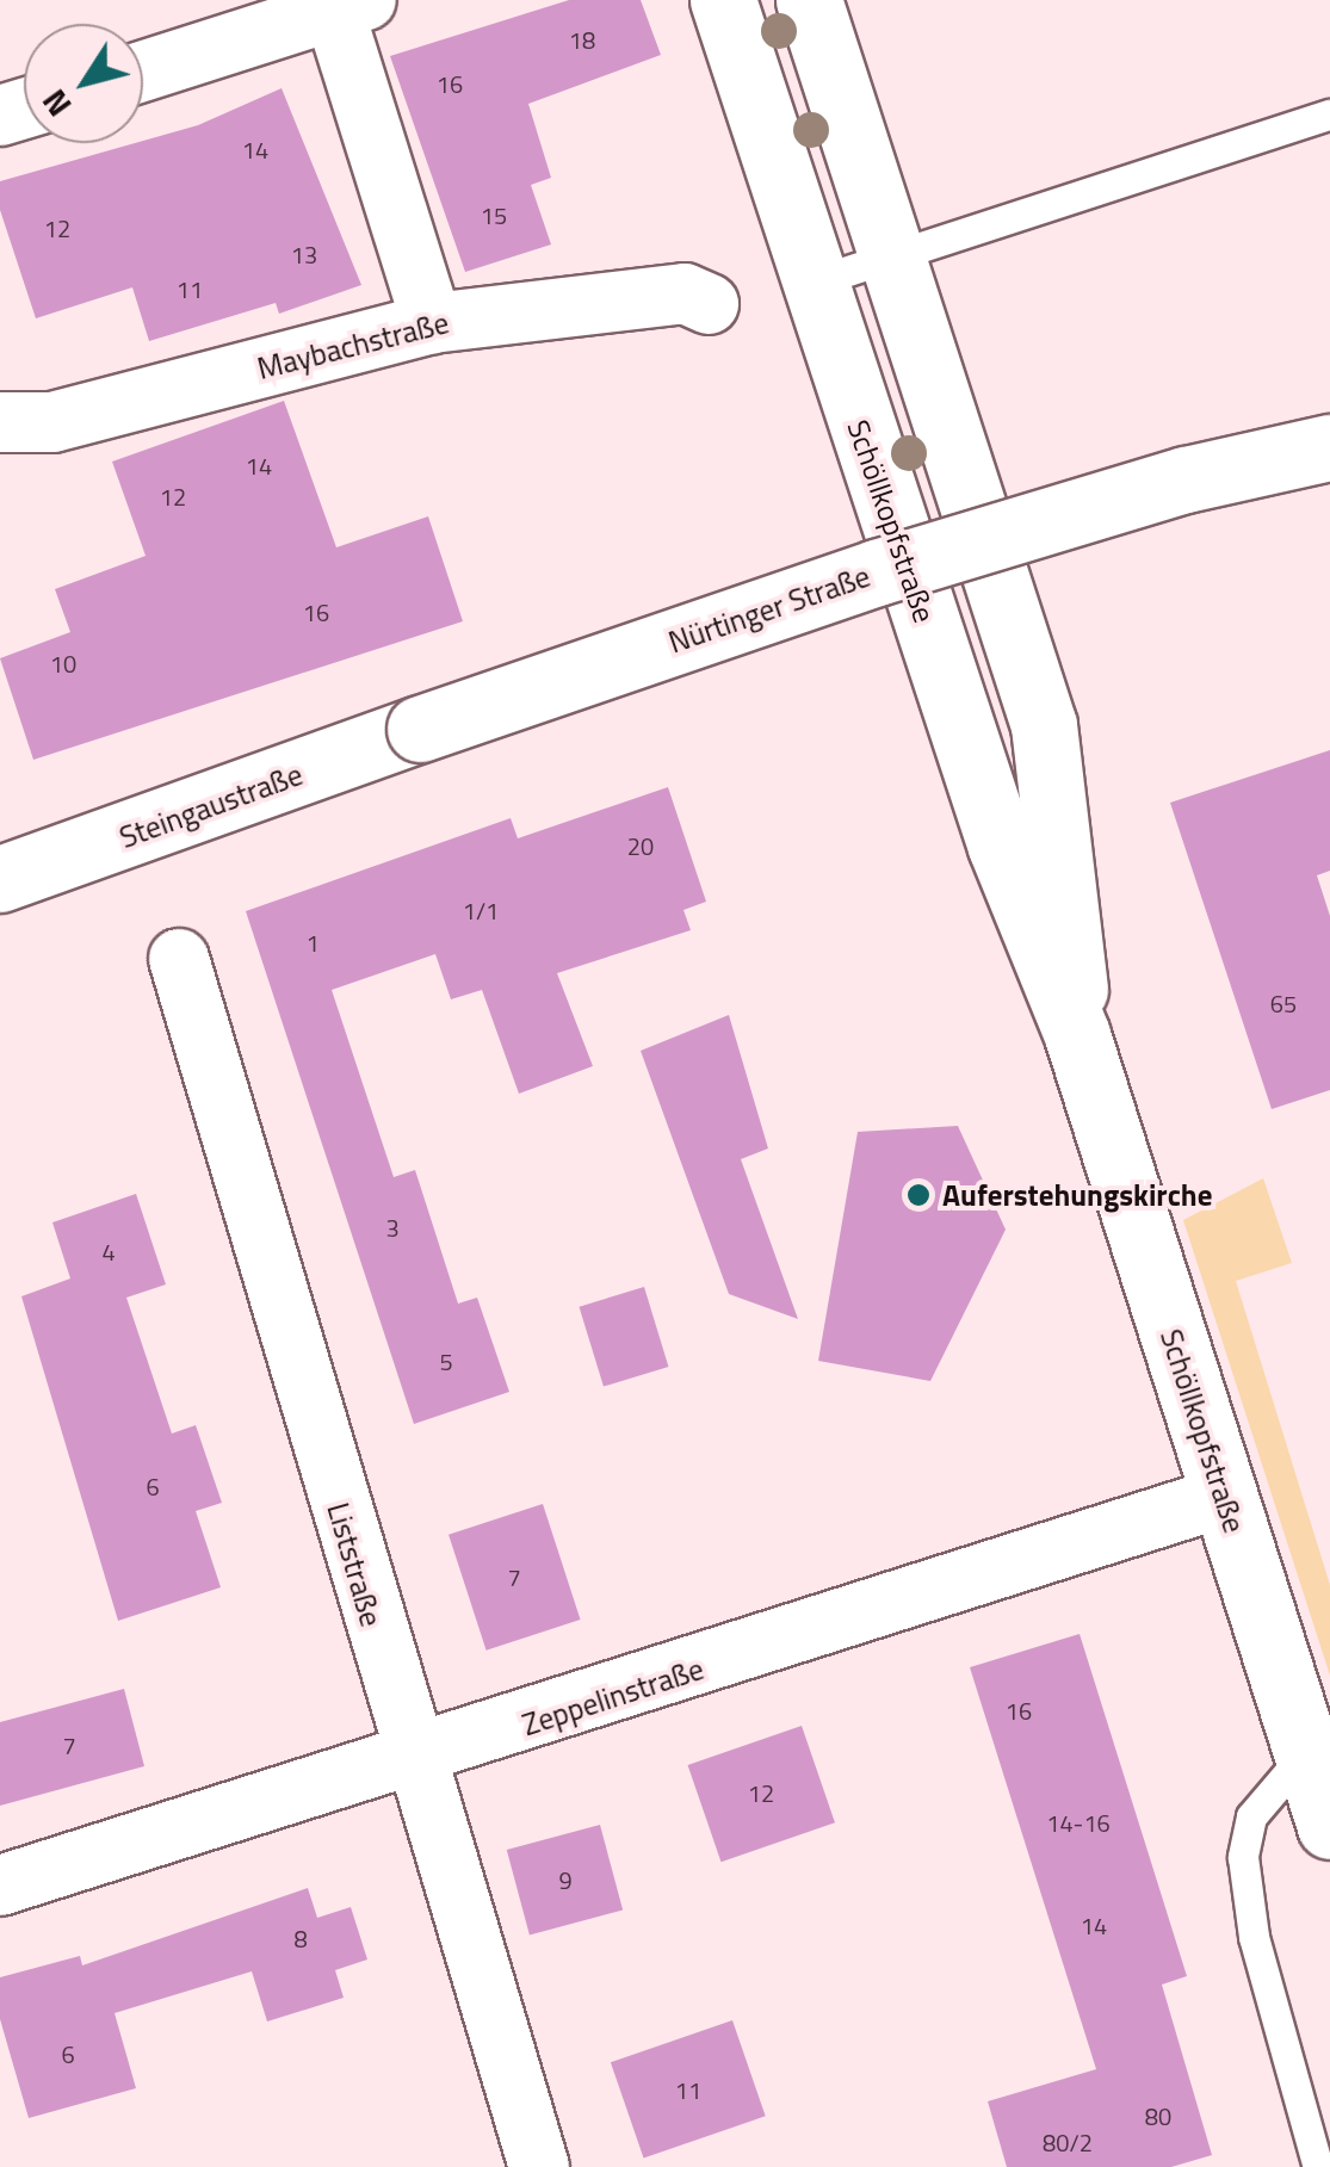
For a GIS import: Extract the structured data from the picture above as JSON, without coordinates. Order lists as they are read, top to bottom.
{
  "streets": {
    "main road": ["Schöllkopfstraße", "Nürtinger Straße", "Steingaustraße"],
    "street": ["Maybachstraße", "Liststraße", "Zeppelinstraße"]
  },
  "crossings": [
    ["Schöllkopfstraße", "Zeppelinstraße"],
    ["Nürtinger Straße", "Steingaustraße"],
    ["Liststraße", "Zeppelinstraße"]
  ],
  "places": ["Auferstehungskirche"],
  "house_numbers": [
    "18",
    "16",
    "14",
    "15",
    "12",
    "13",
    "11",
    "14",
    "12",
    "16",
    "10",
    "20",
    "1/1",
    "1",
    "65",
    "3",
    "4",
    "5",
    "6",
    "7",
    "16",
    "7",
    "12",
    "14-16",
    "9",
    "14",
    "8",
    "6",
    "11",
    "80",
    "80/2"
  ],
  "north": "bottom left"
}
